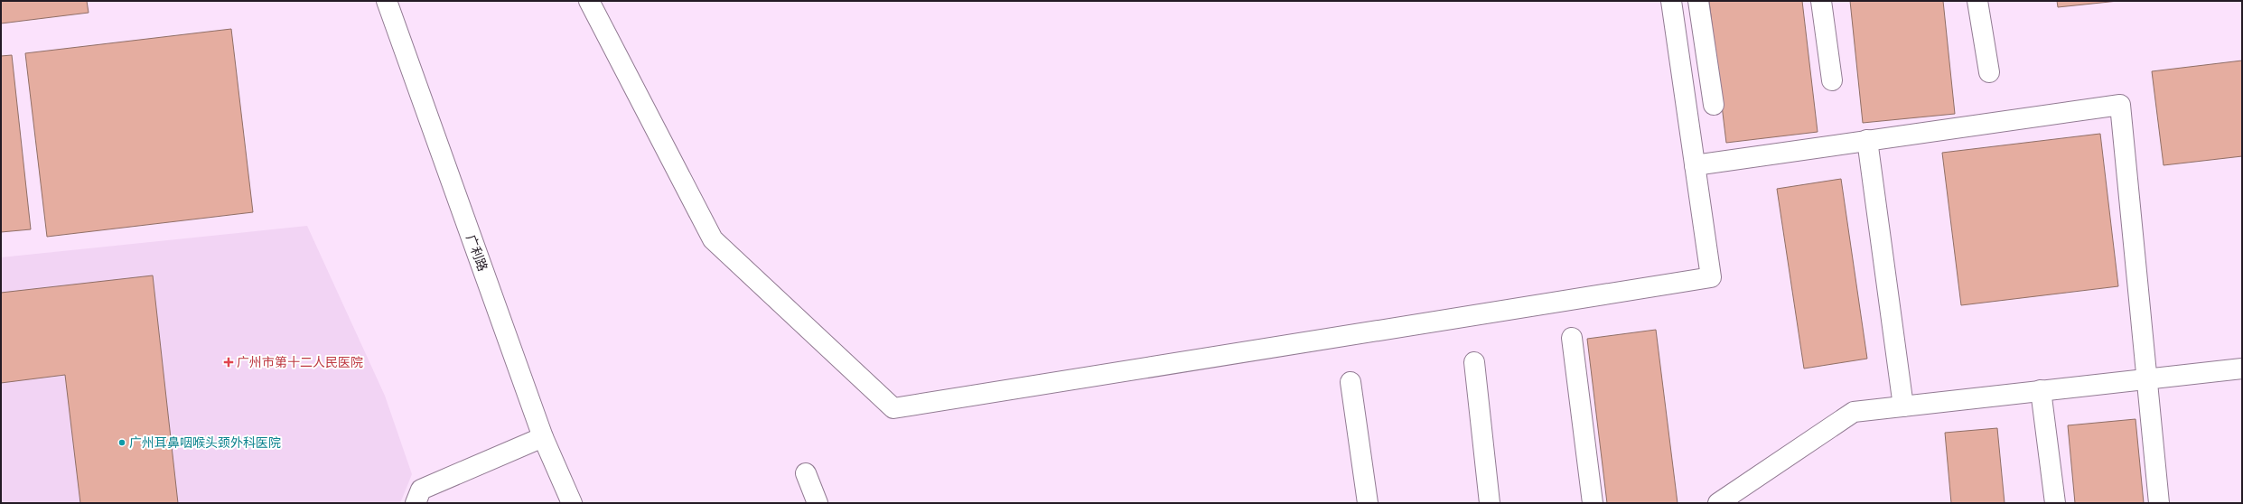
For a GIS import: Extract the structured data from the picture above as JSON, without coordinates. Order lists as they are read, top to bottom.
{
  "streets": {
    "street": ["广利路"]
  },
  "places": {
    "health": ["广州市第十二人民医院"],
    "other": ["广州耳鼻咽喉头颈外科医院"]
  }
}
